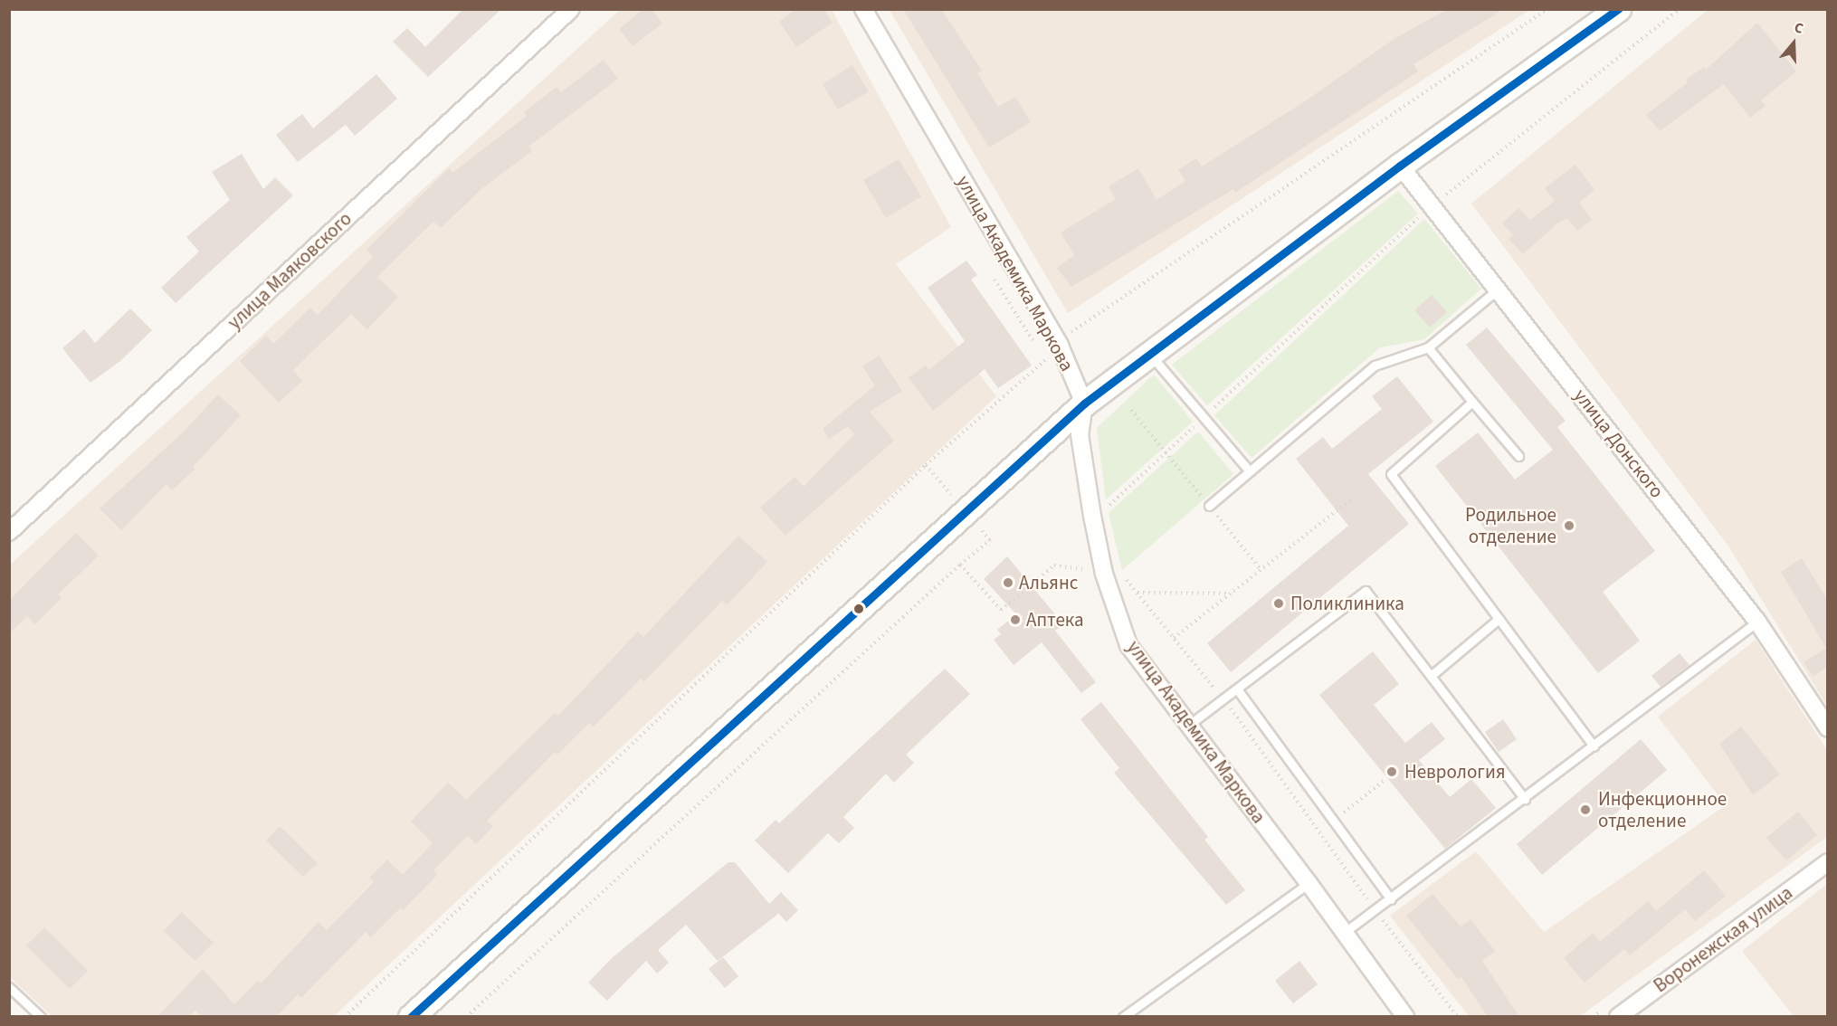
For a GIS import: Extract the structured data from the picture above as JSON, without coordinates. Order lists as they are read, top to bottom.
{
  "streets": {
    "street": [
      "улица Маяковского",
      "улица Академика Маркова",
      "улица Донского",
      "Воронежская улица"
    ]
  },
  "places": [
    "Родильное отделение",
    "Альянс",
    "Поликлиника",
    "Аптека",
    "Неврология",
    "Инфекционное отделение"
  ],
  "north": "top"
}
